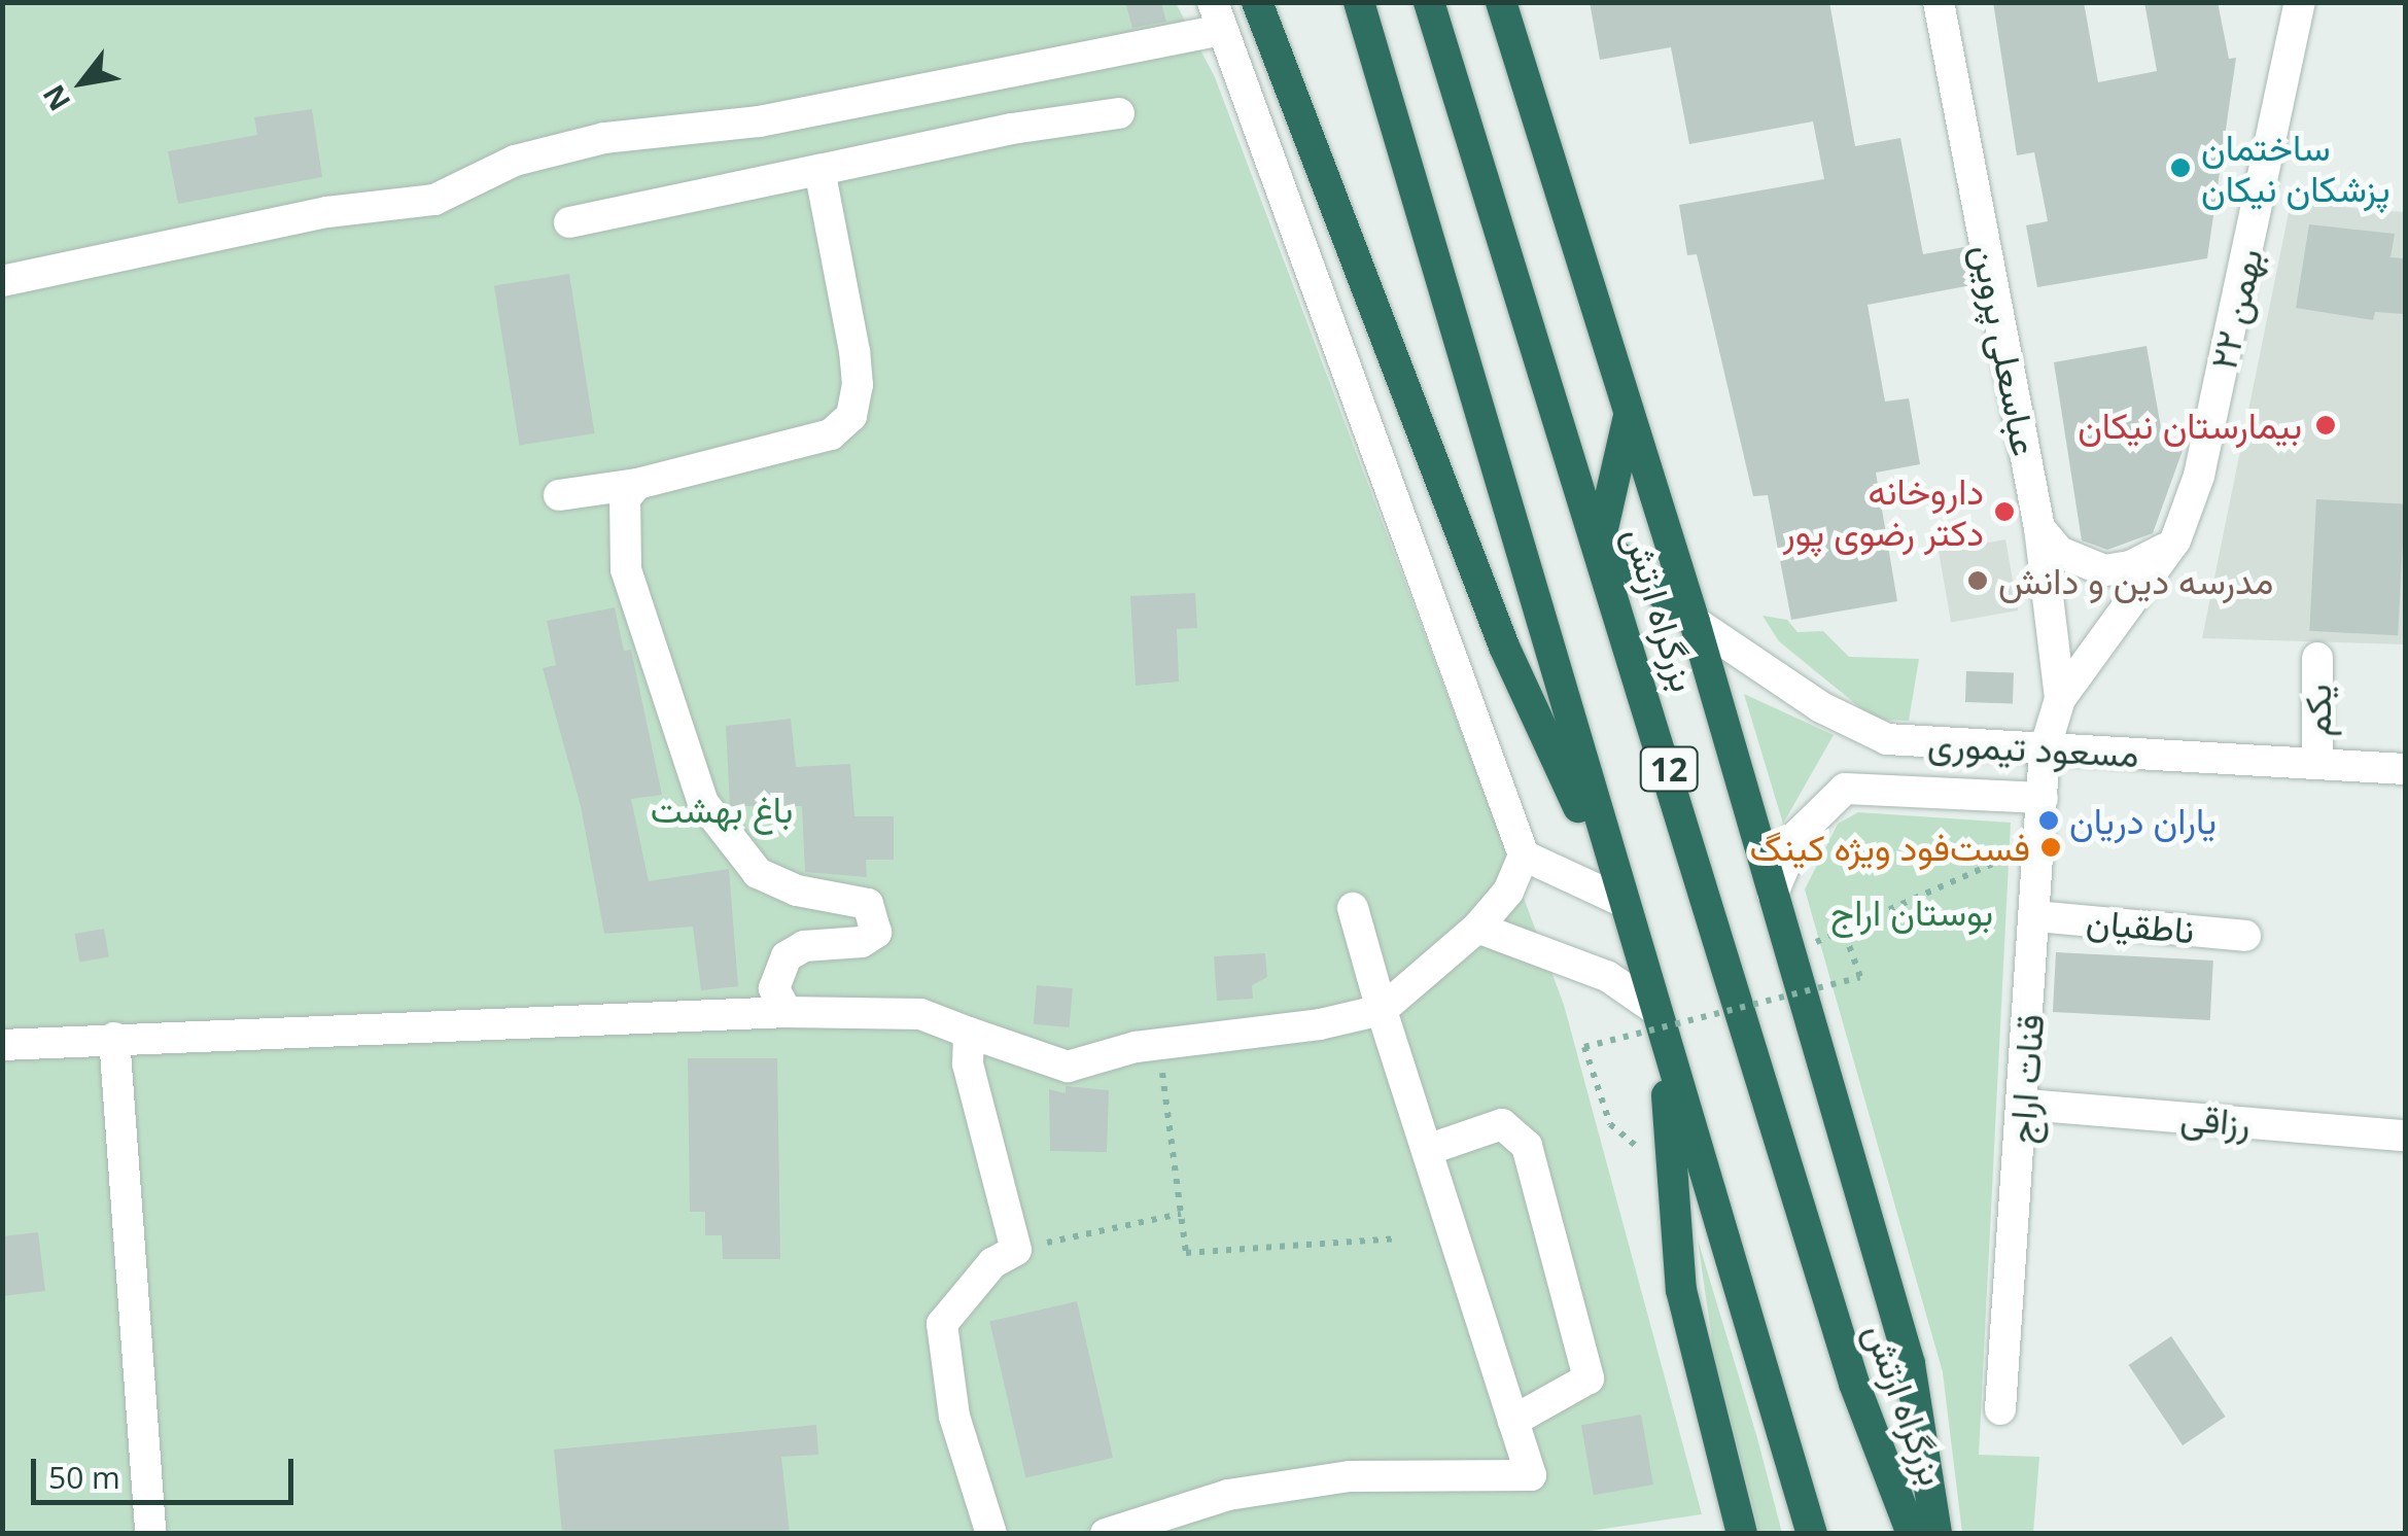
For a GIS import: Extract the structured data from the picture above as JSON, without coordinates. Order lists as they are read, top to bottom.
{
  "streets": {
    "highway": ["بزرگراه ارتش", "12"],
    "street": [
      "۲۲ بهمن",
      "عباسعلی پروین",
      "یکم",
      "مسعود تیموری",
      "ناطقیان",
      "قنات اراج",
      "رزاقی"
    ]
  },
  "crossings": [
    ["۲۲ بهمن", "عباسعلی پروین"],
    ["۲۲ بهمن", "قنات اراج"],
    ["عباسعلی پروین", "قنات اراج"],
    ["یکم", "مسعود تیموری"],
    ["مسعود تیموری", "قنات اراج"],
    ["ناطقیان", "قنات اراج"],
    ["قنات اراج", "رزاقی"]
  ],
  "parks": ["باغ بهشت", "بوستان اراج"],
  "places": [
    "ساختمان پزشکان نیکان",
    "بیمارستان نیکان",
    "داروخانه دکتر رضوی پور",
    "مدرسه دین و دانش",
    "یاران دریان",
    "فست‌فود ویژه کینگ"
  ],
  "scale_bar": "50 m",
  "north": "bottom left"
}
